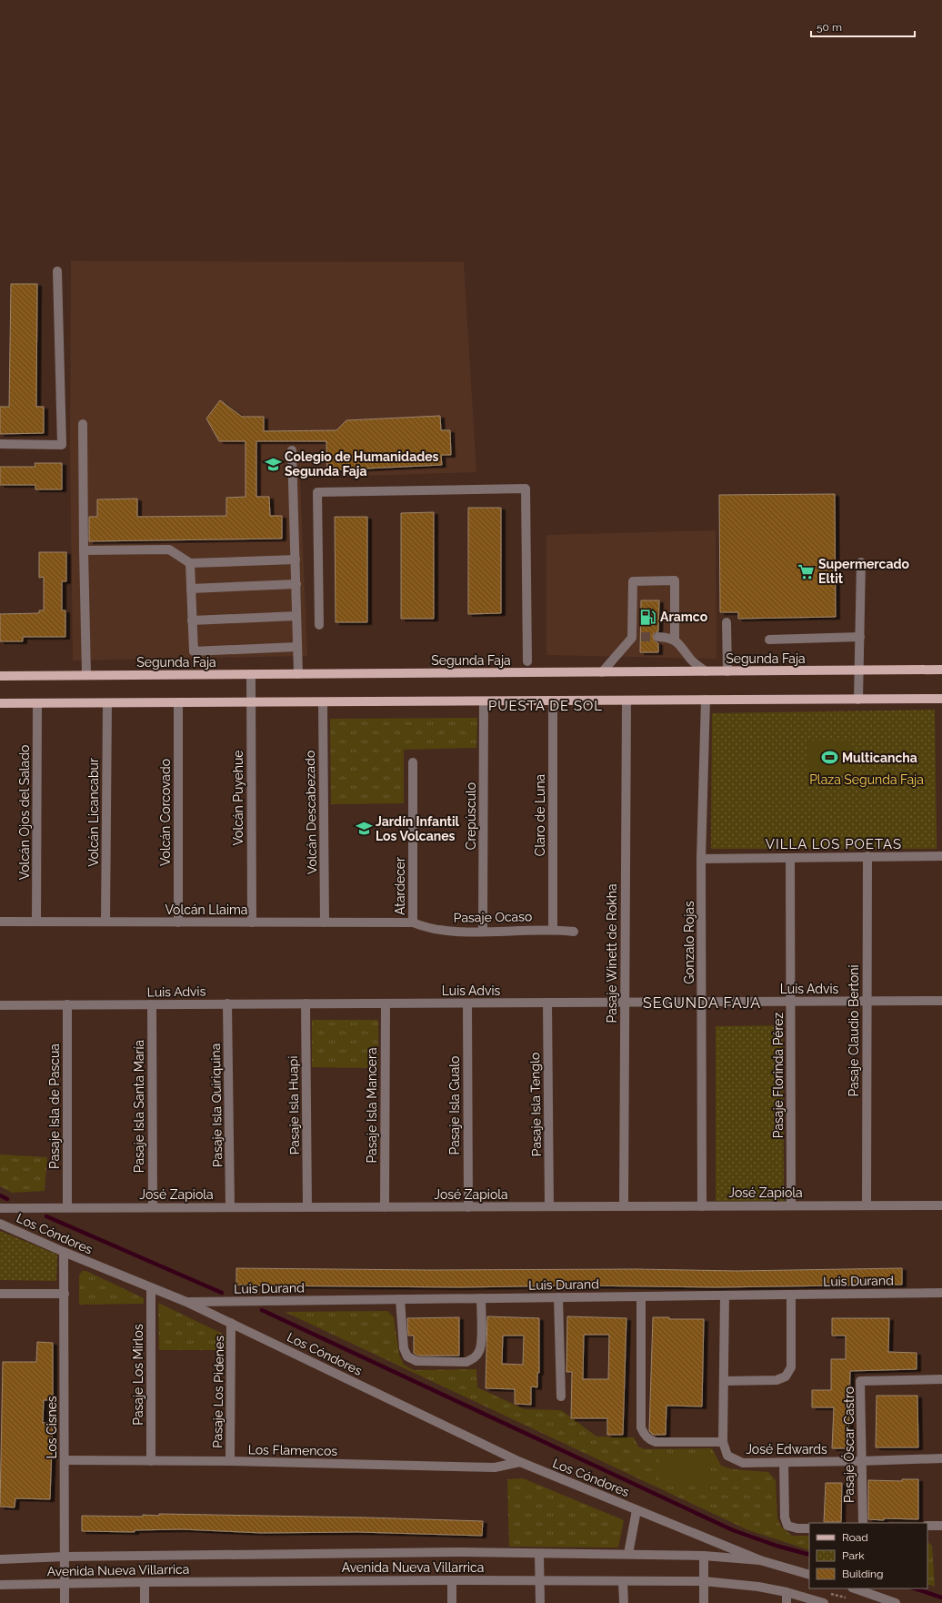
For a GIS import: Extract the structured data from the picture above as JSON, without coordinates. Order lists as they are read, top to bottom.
{
  "streets": {
    "main road": ["Segunda Faja"],
    "street": [
      "Volcán Puyehue",
      "Volcán Ojos del Salado",
      "Volcán Licancabur",
      "Volcán Corcovado",
      "Volcán Descabezado",
      "Claro de Luna",
      "Crepúsculo",
      "Atardecer",
      "Volcán Llaima",
      "Pasaje Ocaso",
      "Gonzalo Rojas",
      "Pasaje Winett de Rokha",
      "Luis Advis",
      "Pasaje Claudio Bertoni",
      "Pasaje Florinda Pérez",
      "Pasaje Isla Tenglo",
      "Pasaje Isla Quiriquina",
      "Pasaje Isla Huapi",
      "Pasaje Isla Mancera",
      "Pasaje Isla Gualo",
      "Pasaje Isla de Pascua",
      "Pasaje Isla Santa María",
      "José Zapiola",
      "Los Cóndores",
      "Luis Durand",
      "Pasaje Los Mirlos",
      "Pasaje Los Pidenes",
      "Los Cisnes",
      "Pasaje Óscar Castro",
      "José Edwards",
      "Los Flamencos",
      "Avenida Nueva Villarrica"
    ]
  },
  "crossings": [
    ["Segunda Faja", "Volcán Puyehue"],
    ["Volcán Puyehue", "Volcán Llaima"],
    ["Volcán Ojos del Salado", "Volcán Llaima"],
    ["Volcán Licancabur", "Volcán Llaima"],
    ["Volcán Corcovado", "Volcán Llaima"],
    ["Volcán Descabezado", "Volcán Llaima"],
    ["Claro de Luna", "Pasaje Ocaso"],
    ["Crepúsculo", "Pasaje Ocaso"],
    ["Atardecer", "Volcán Llaima"],
    ["Atardecer", "Pasaje Ocaso"],
    ["Volcán Llaima", "Pasaje Ocaso"],
    ["Gonzalo Rojas", "Luis Advis"],
    ["Gonzalo Rojas", "José Zapiola"],
    ["Pasaje Winett de Rokha", "Luis Advis"],
    ["Pasaje Winett de Rokha", "José Zapiola"],
    ["Luis Advis", "Pasaje Claudio Bertoni"],
    ["Luis Advis", "Pasaje Florinda Pérez"],
    ["Luis Advis", "Pasaje Isla Tenglo"],
    ["Luis Advis", "Pasaje Isla Quiriquina"],
    ["Luis Advis", "Pasaje Isla Huapi"],
    ["Luis Advis", "Pasaje Isla Mancera"],
    ["Luis Advis", "Pasaje Isla Gualo"],
    ["Luis Advis", "Pasaje Isla de Pascua"],
    ["Luis Advis", "Pasaje Isla Santa María"],
    ["Pasaje Claudio Bertoni", "José Zapiola"],
    ["Pasaje Florinda Pérez", "José Zapiola"],
    ["Pasaje Isla Tenglo", "José Zapiola"],
    ["Pasaje Isla Quiriquina", "José Zapiola"],
    ["Pasaje Isla Huapi", "José Zapiola"],
    ["Pasaje Isla Mancera", "José Zapiola"],
    ["Pasaje Isla Gualo", "José Zapiola"],
    ["Pasaje Isla de Pascua", "José Zapiola"],
    ["Pasaje Isla Santa María", "José Zapiola"],
    ["Los Cóndores", "Luis Durand"],
    ["Los Cóndores", "Pasaje Los Mirlos"],
    ["Los Cóndores", "Pasaje Los Pidenes"],
    ["Los Cóndores", "Los Cisnes"],
    ["Los Cóndores", "Los Flamencos"],
    ["Los Cóndores", "Avenida Nueva Villarrica"],
    ["Luis Durand", "José Edwards"],
    ["Pasaje Los Mirlos", "Los Flamencos"],
    ["Pasaje Los Pidenes", "Los Flamencos"],
    ["Los Cisnes", "Los Flamencos"],
    ["Los Cisnes", "Avenida Nueva Villarrica"],
    ["Pasaje Óscar Castro", "José Edwards"]
  ],
  "districts": ["PUESTA DE SOL", "VILLA LOS POETAS", "SEGUNDA FAJA"],
  "parks": ["Plaza Segunda Faja"],
  "places": {
    "school or university": ["Colegio de Humanidades Segunda Faja", "Jardín Infantil Los Volcanes"],
    "supermarket": ["Supermercado Eltit"],
    "fuel station": ["Aramco"],
    "sports": ["Multicancha"]
  },
  "legend": ["Road", "Park", "Building"],
  "scale_bar": "50 m"
}
